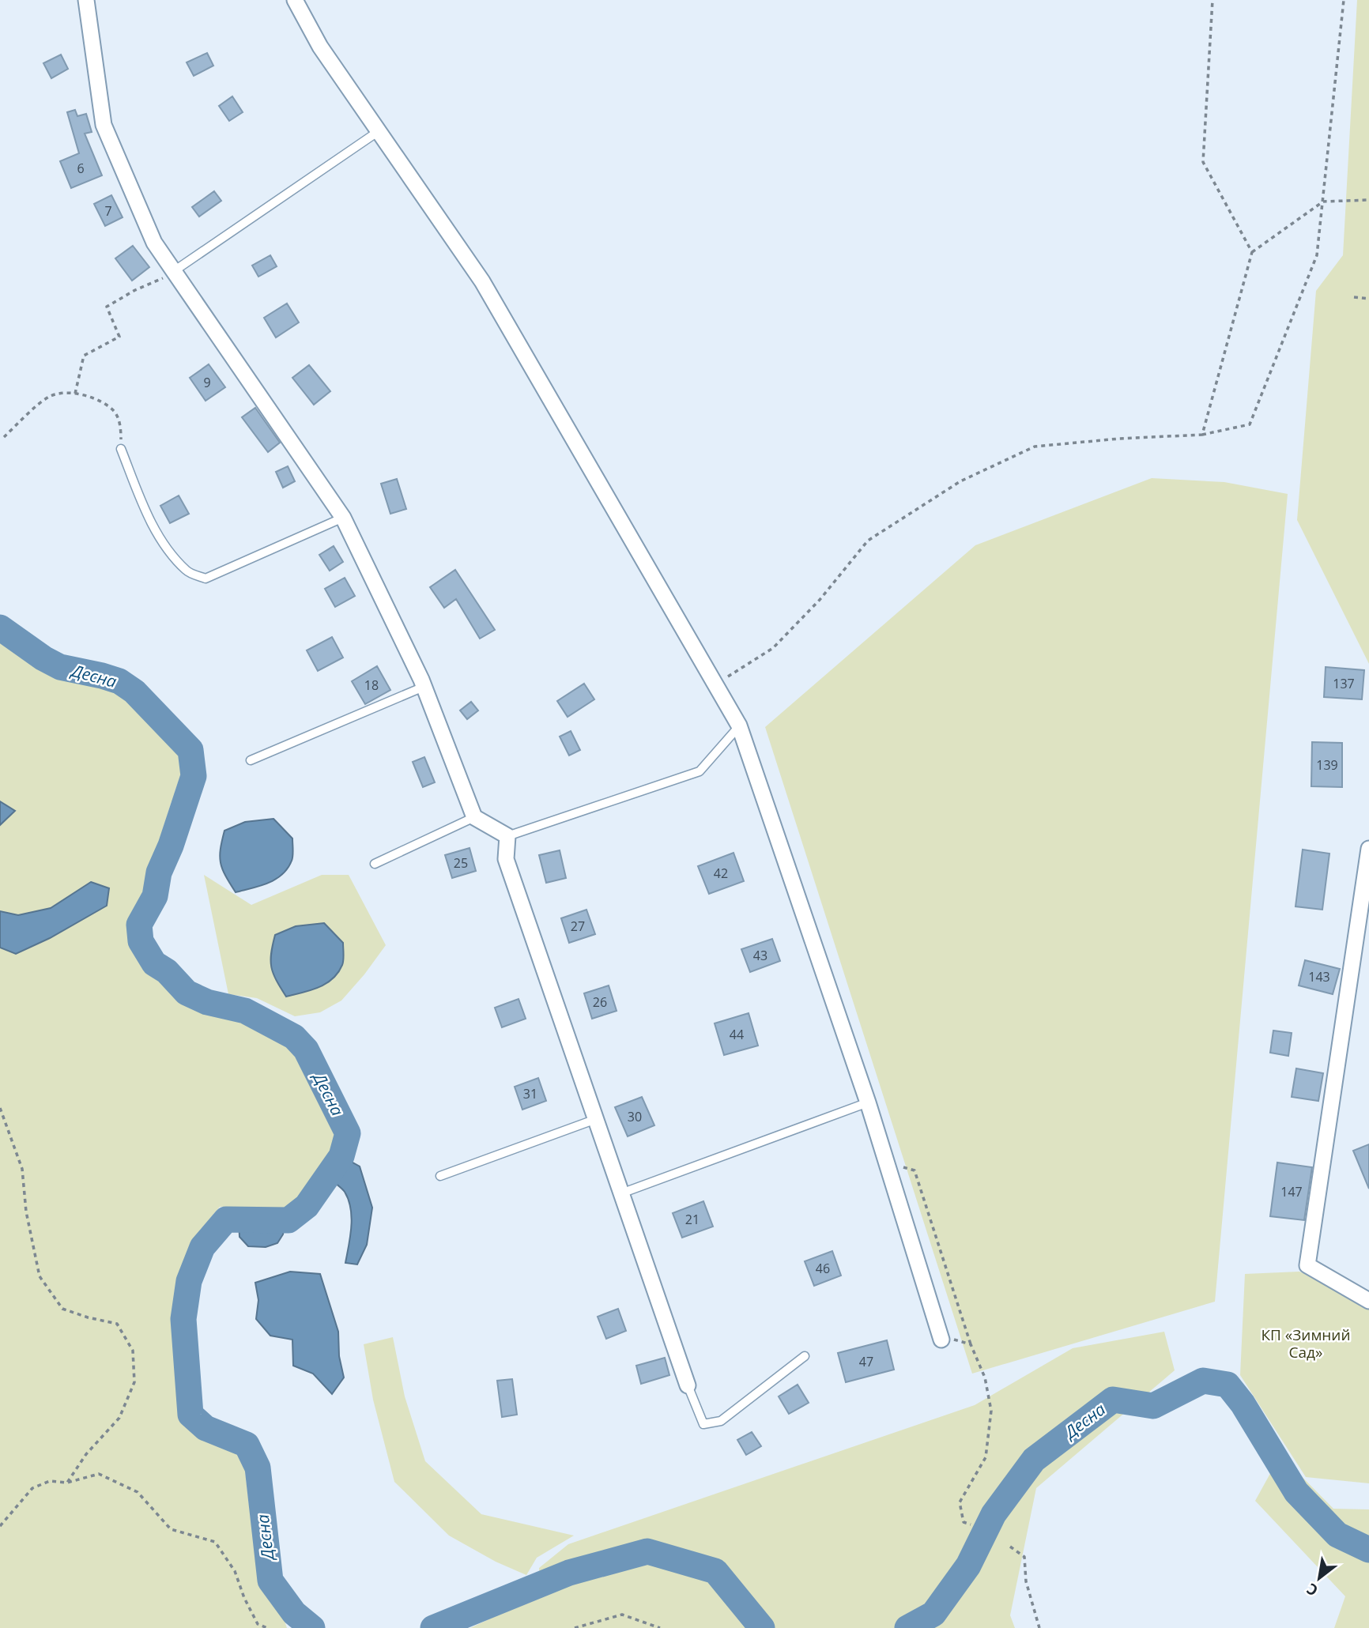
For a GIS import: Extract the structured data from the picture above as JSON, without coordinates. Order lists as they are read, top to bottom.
{
  "water": ["Десна"],
  "parks": ["КП «Зимний Сад»"],
  "house_numbers": [
    "6",
    "7",
    "9",
    "137",
    "18",
    "139",
    "25",
    "42",
    "27",
    "43",
    "143",
    "26",
    "44",
    "31",
    "30",
    "147",
    "21",
    "46",
    "47"
  ],
  "north": "bottom left"
}
